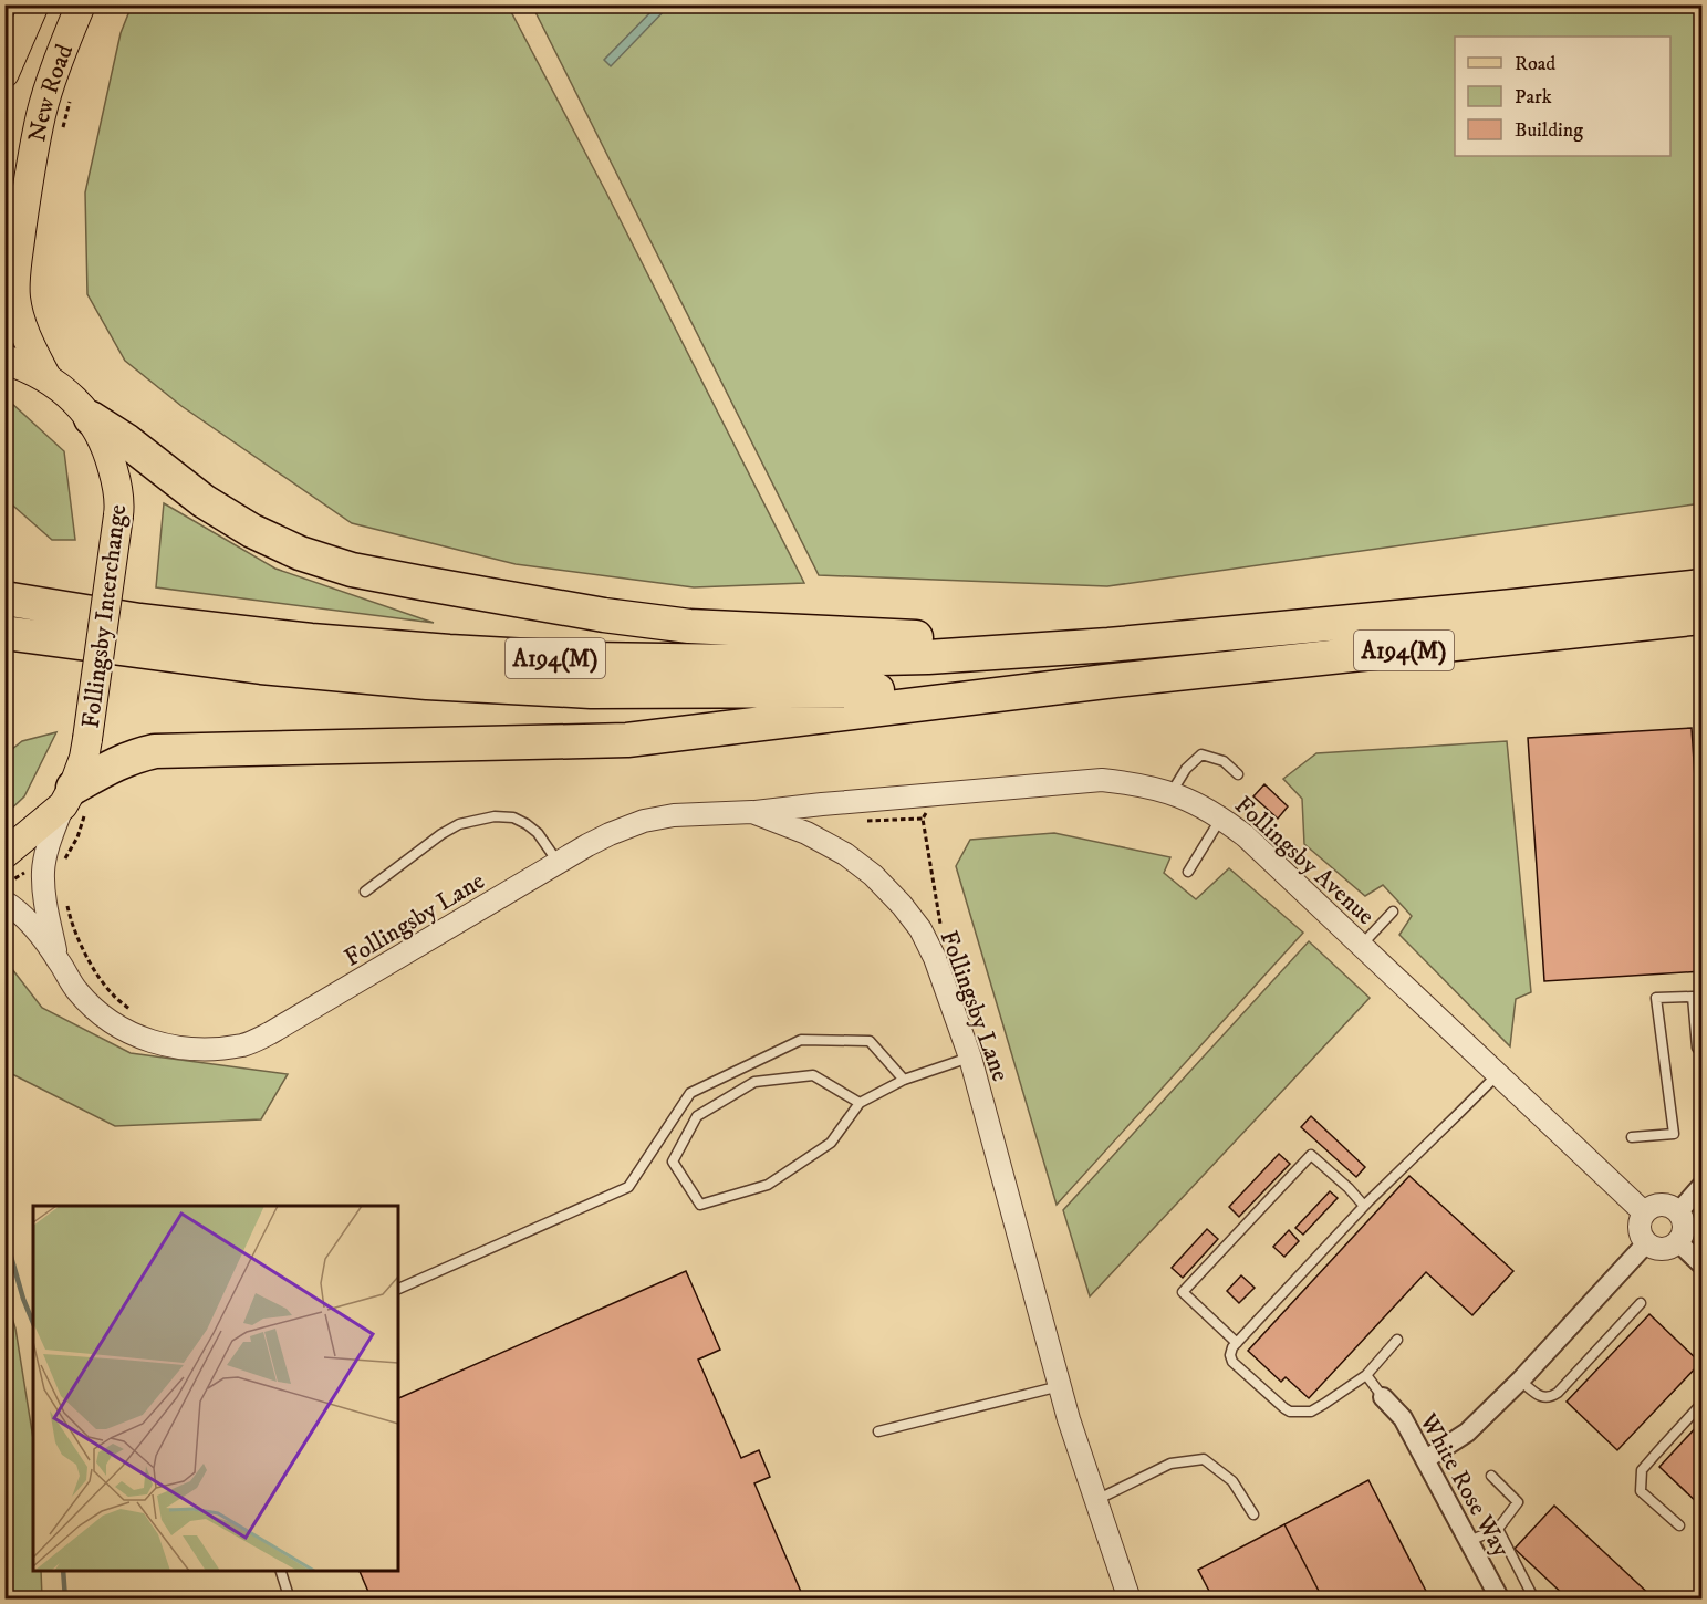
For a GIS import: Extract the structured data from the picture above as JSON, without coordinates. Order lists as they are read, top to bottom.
{
  "streets": {
    "highway": ["A194(M)"],
    "main road": ["New Road", "Follingsby Interchange"],
    "street": ["Follingsby Avenue", "Follingsby Lane", "White Rose Way"]
  },
  "crossings": [
    ["New Road", "Follingsby Interchange"],
    ["Follingsby Interchange", "A194(M)"],
    ["Follingsby Interchange", "Follingsby Lane"],
    ["A194(M)", "Follingsby Lane"],
    ["Follingsby Avenue", "Follingsby Lane"]
  ],
  "legend": ["Road", "Park", "Building"]
}
